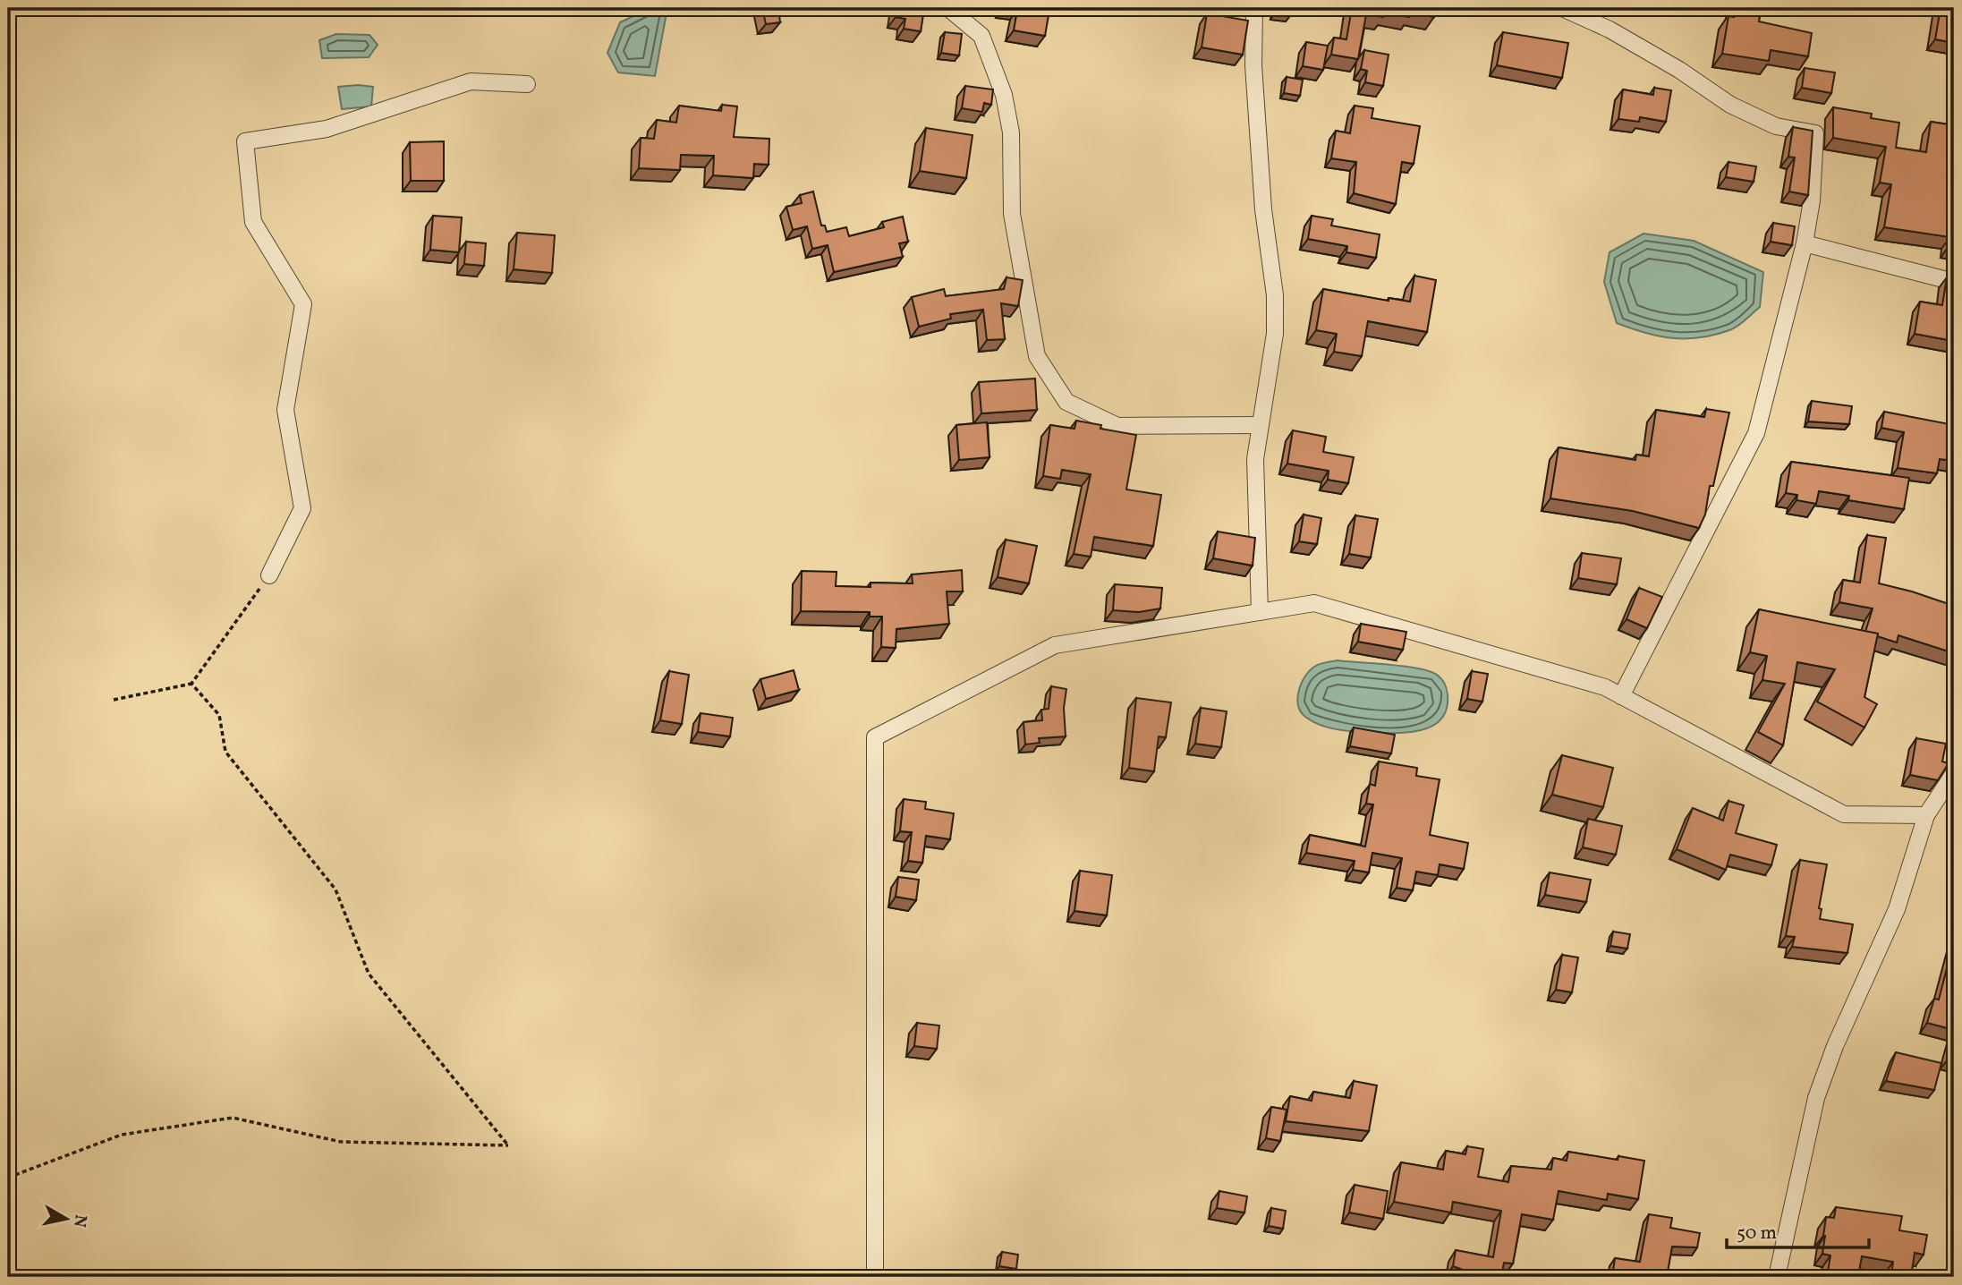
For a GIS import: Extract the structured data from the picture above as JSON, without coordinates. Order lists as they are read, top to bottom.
{
  "scale_bar": "50 m",
  "north": "right"
}
